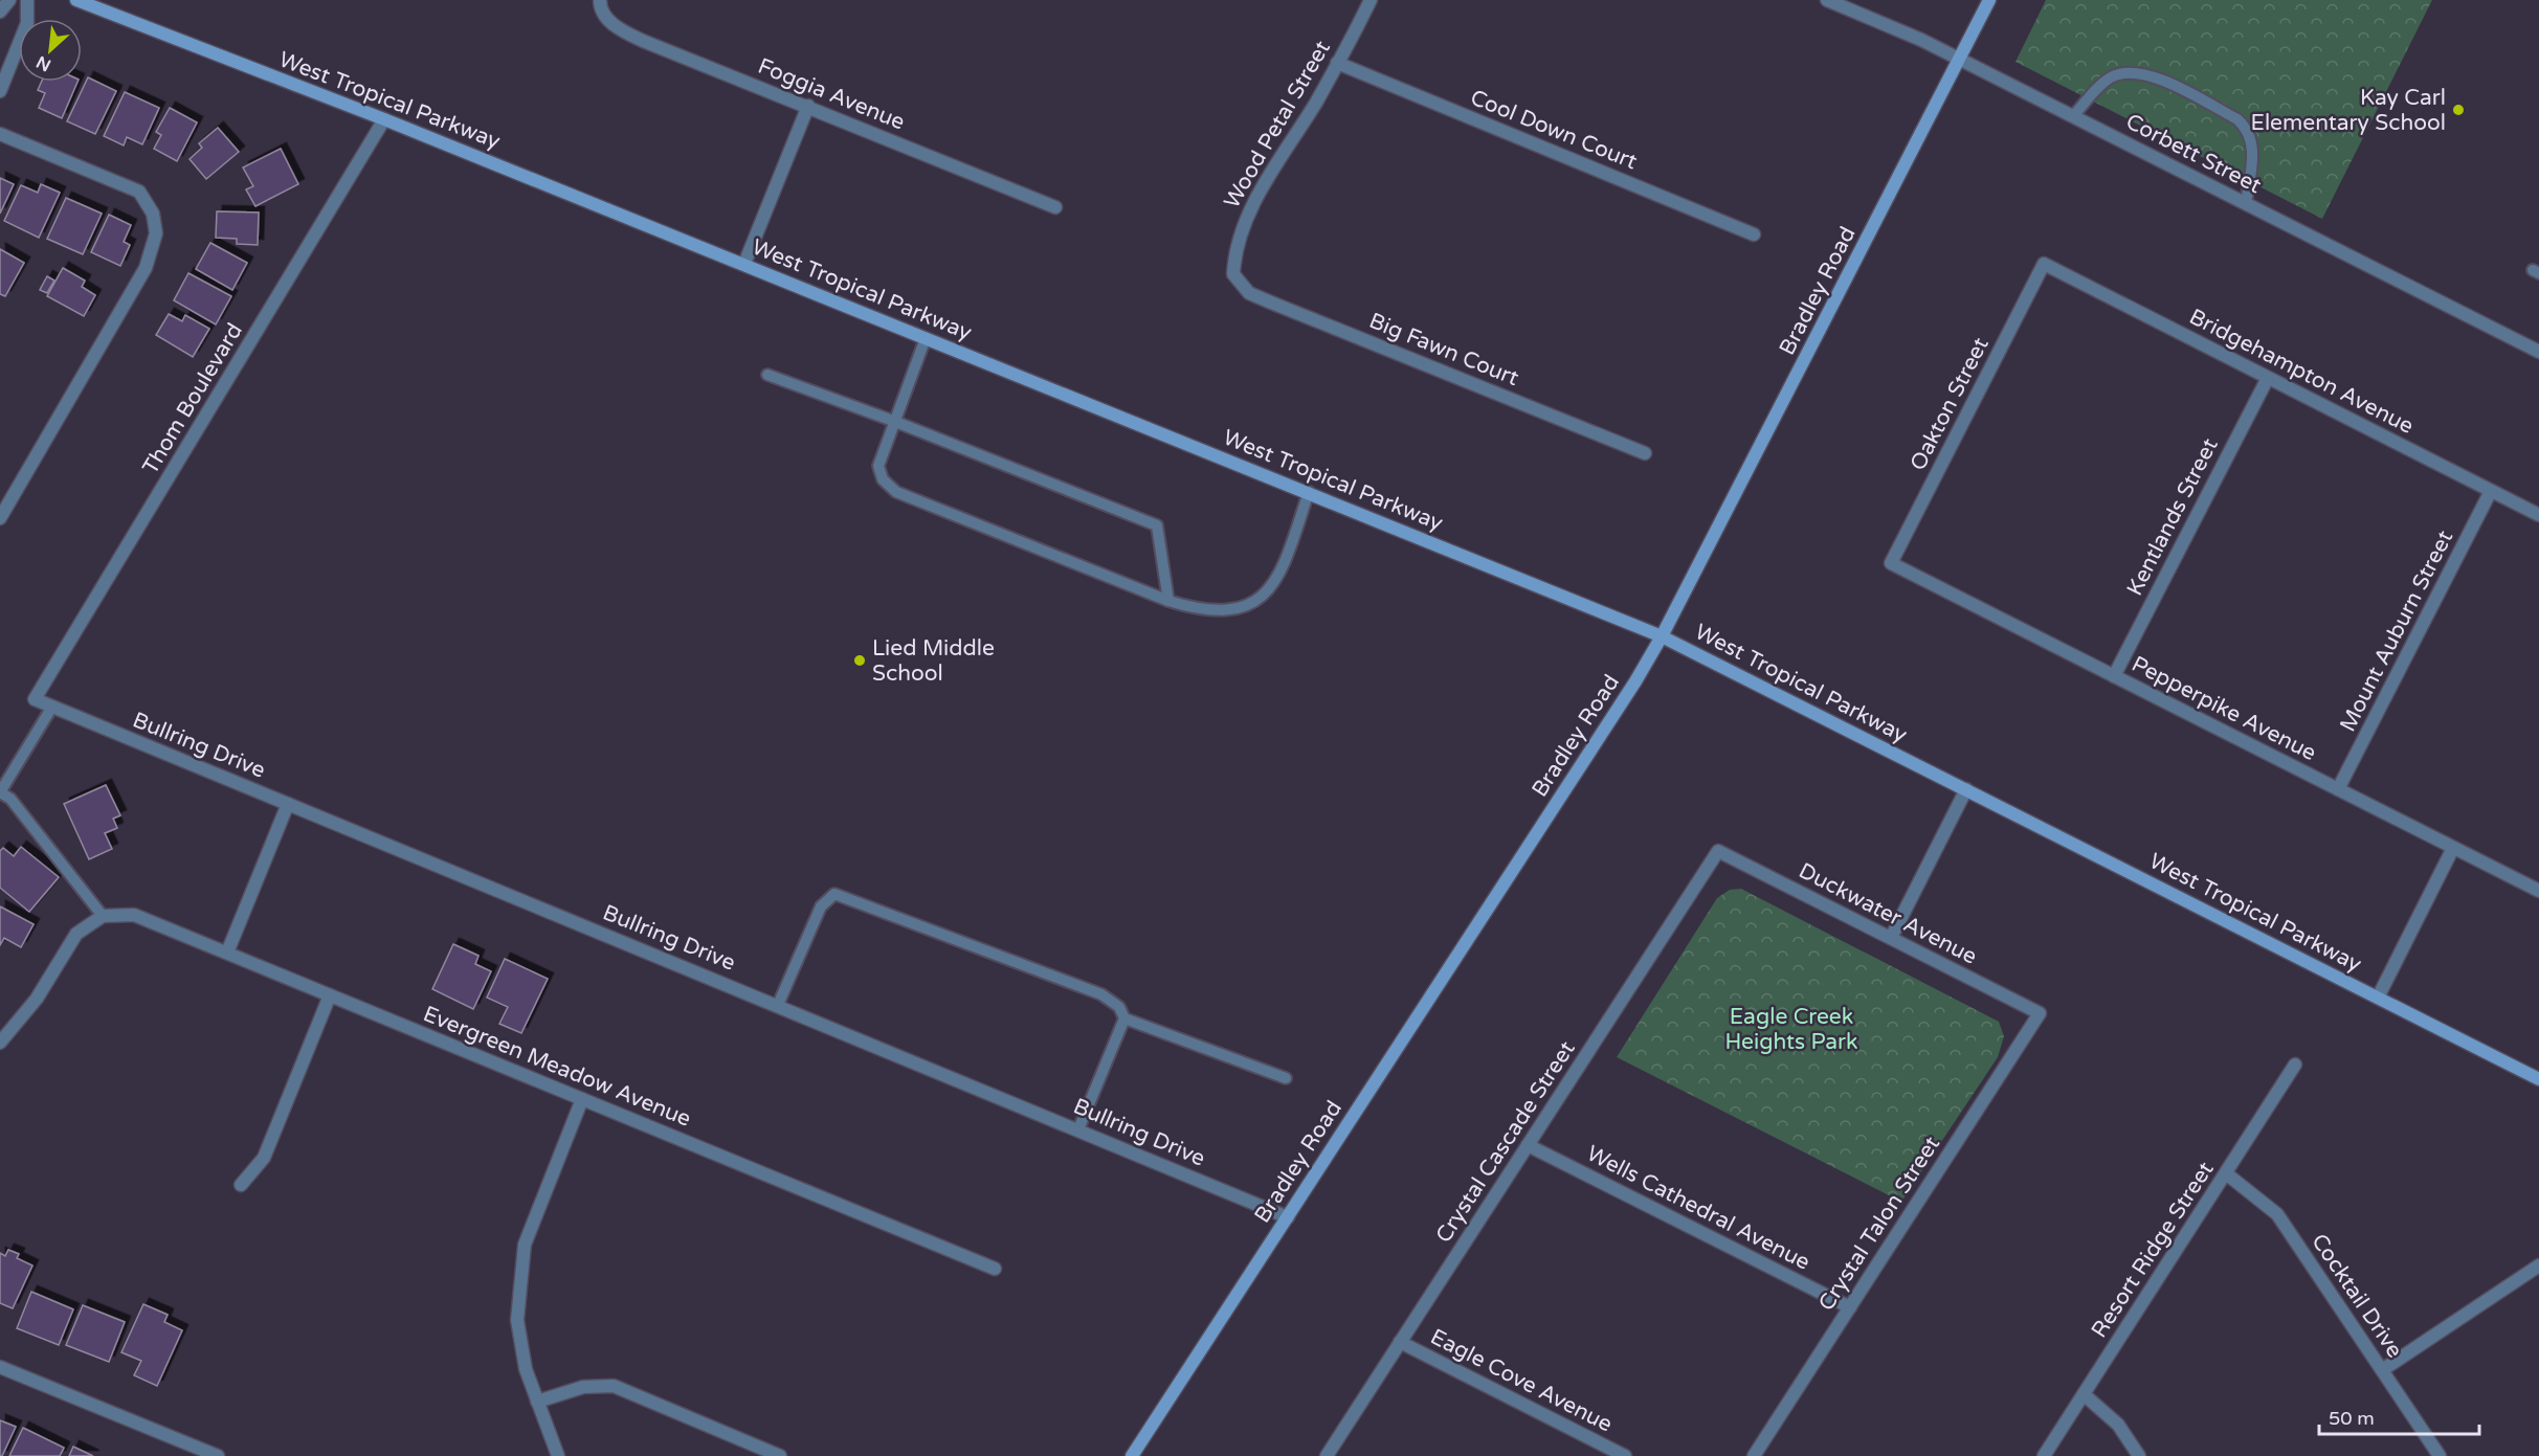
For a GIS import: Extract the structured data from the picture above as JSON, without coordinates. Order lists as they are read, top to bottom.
{
  "streets": {
    "main road": ["West Tropical Parkway", "Bradley Road"],
    "street": [
      "Foggia Avenue",
      "Wood Petal Street",
      "Cool Down Court",
      "Corbett Street",
      "Big Fawn Court",
      "Bridgehampton Avenue",
      "Thom Boulevard",
      "Oakton Street",
      "Kentlands Street",
      "Mount Auburn Street",
      "Pepperpike Avenue",
      "Bullring Drive",
      "Duckwater Avenue",
      "Evergreen Meadow Avenue",
      "Crystal Cascade Street",
      "Wells Cathedral Avenue",
      "Crystal Talon Street",
      "Resort Ridge Street",
      "Cocktail Drive",
      "Eagle Cove Avenue"
    ]
  },
  "crossings": [
    ["West Tropical Parkway", "Bradley Road"],
    ["West Tropical Parkway", "Thom Boulevard"],
    ["Wood Petal Street", "Cool Down Court"],
    ["Wood Petal Street", "Big Fawn Court"],
    ["Corbett Street", "Bradley Road"],
    ["Bradley Road", "Bullring Drive"],
    ["Bridgehampton Avenue", "Oakton Street"],
    ["Bridgehampton Avenue", "Kentlands Street"],
    ["Bridgehampton Avenue", "Mount Auburn Street"],
    ["Thom Boulevard", "Bullring Drive"],
    ["Oakton Street", "Pepperpike Avenue"],
    ["Kentlands Street", "Pepperpike Avenue"],
    ["Mount Auburn Street", "Pepperpike Avenue"],
    ["Duckwater Avenue", "Crystal Cascade Street"],
    ["Duckwater Avenue", "Crystal Talon Street"],
    ["Crystal Cascade Street", "Wells Cathedral Avenue"],
    ["Crystal Cascade Street", "Eagle Cove Avenue"],
    ["Wells Cathedral Avenue", "Crystal Talon Street"],
    ["Resort Ridge Street", "Cocktail Drive"]
  ],
  "parks": ["Eagle Creek Heights Park"],
  "places": ["Kay Carl Elementary School", "Lied Middle School"],
  "scale_bar": "50 m",
  "north": "bottom left"
}
